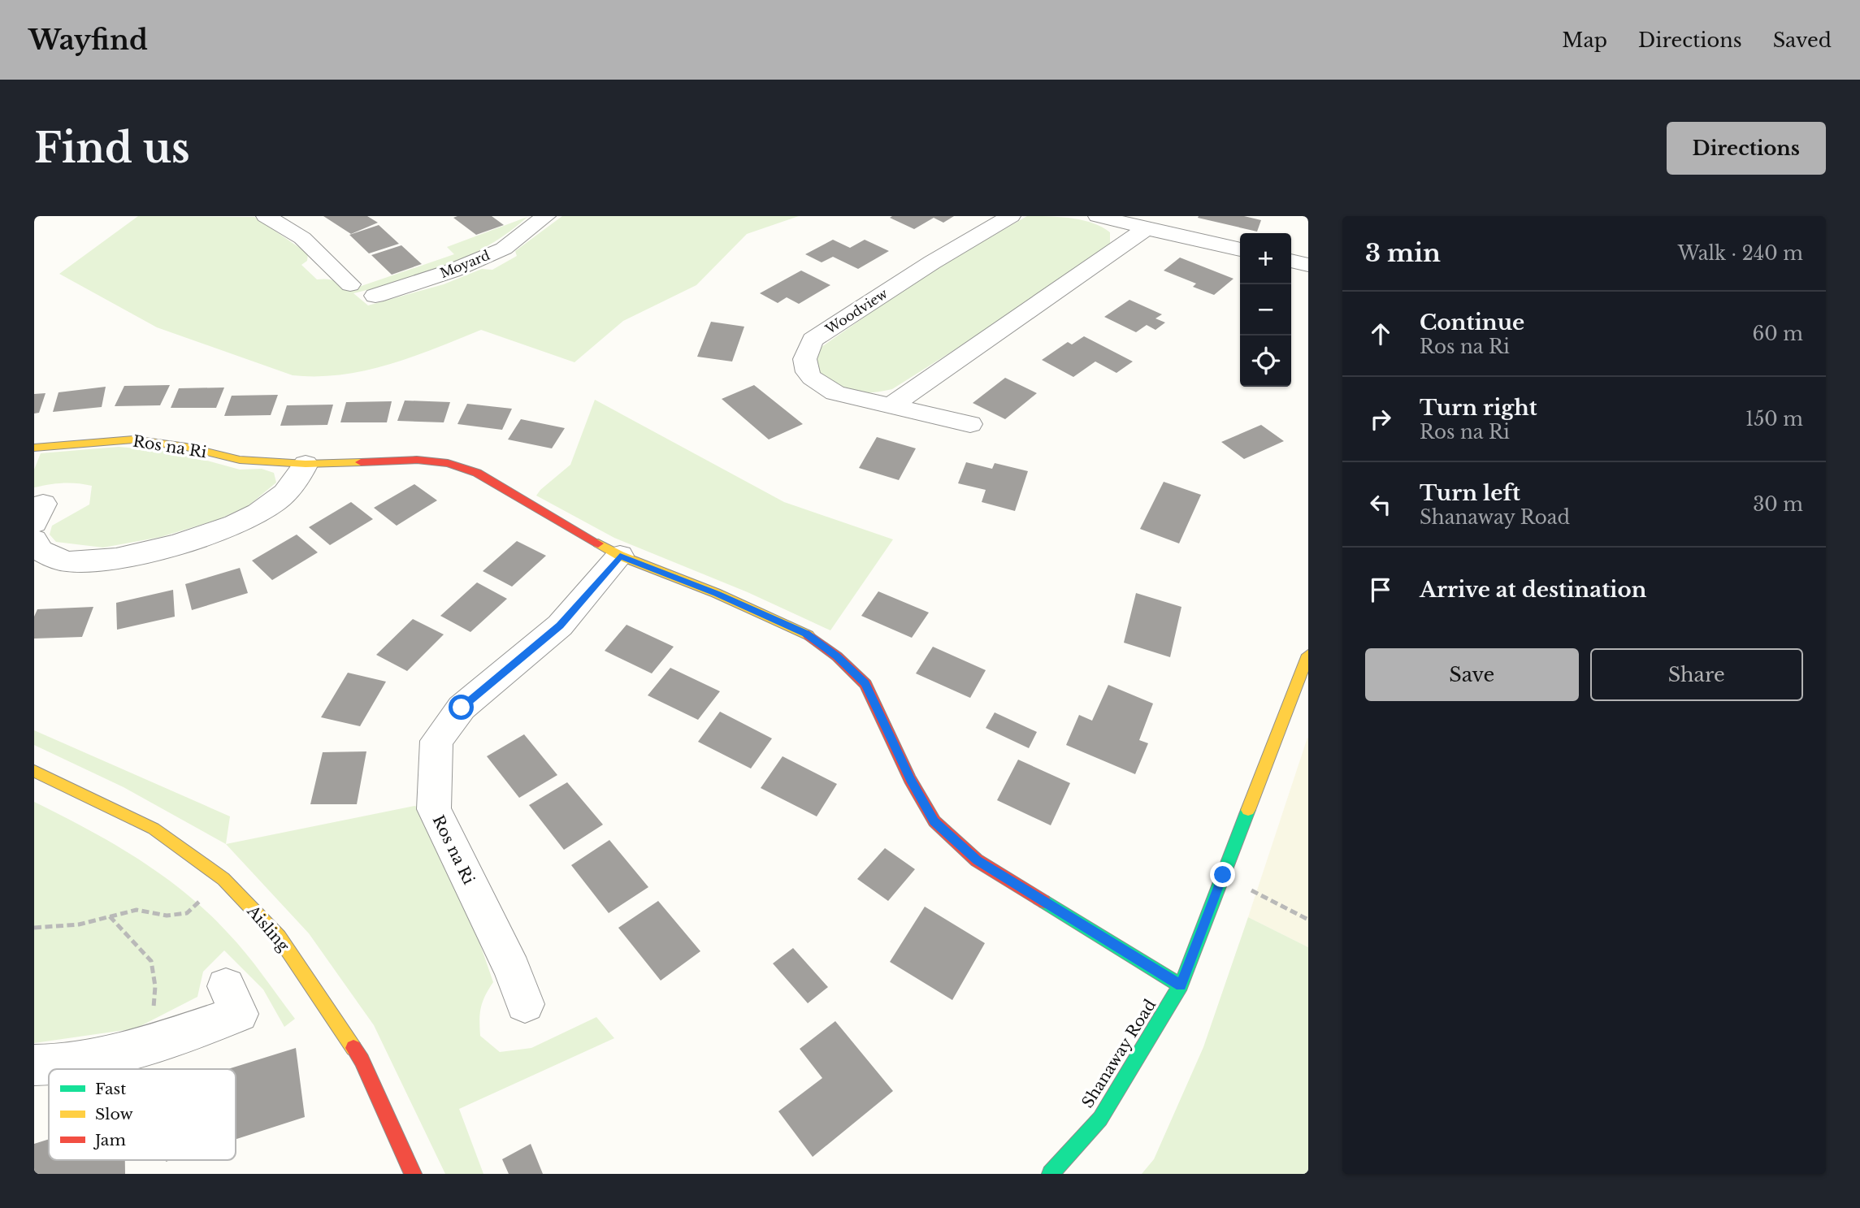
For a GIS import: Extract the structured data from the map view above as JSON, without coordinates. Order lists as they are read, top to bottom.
{
  "streets": {
    "street": [
      "Moyard",
      "Woodview",
      "Ros na Ri",
      "Aisling",
      "Shanaway Road"
    ]
  },
  "crossings": [
    ["Ros na Ri", "Shanaway Road"]
  ],
  "legend": ["Fast", "Slow", "Jam"],
  "page": {
    "header": "Wayfind",
    "nav": ["Map", "Directions", "Saved"],
    "buttons": [
      "Directions",
      ["Save", "Share"]
    ],
    "title": "Find us",
    "heading": ["3 min", "Walk · 240 m"],
    "map_buttons": ["+", "−"],
    "list": [
      ["Continue", "Ros na Ri", "60 m"],
      ["Turn right", "Ros na Ri", "150 m"],
      ["Turn left", "Shanaway Road", "30 m"],
      "Arrive at destination"
    ]
  }
}
